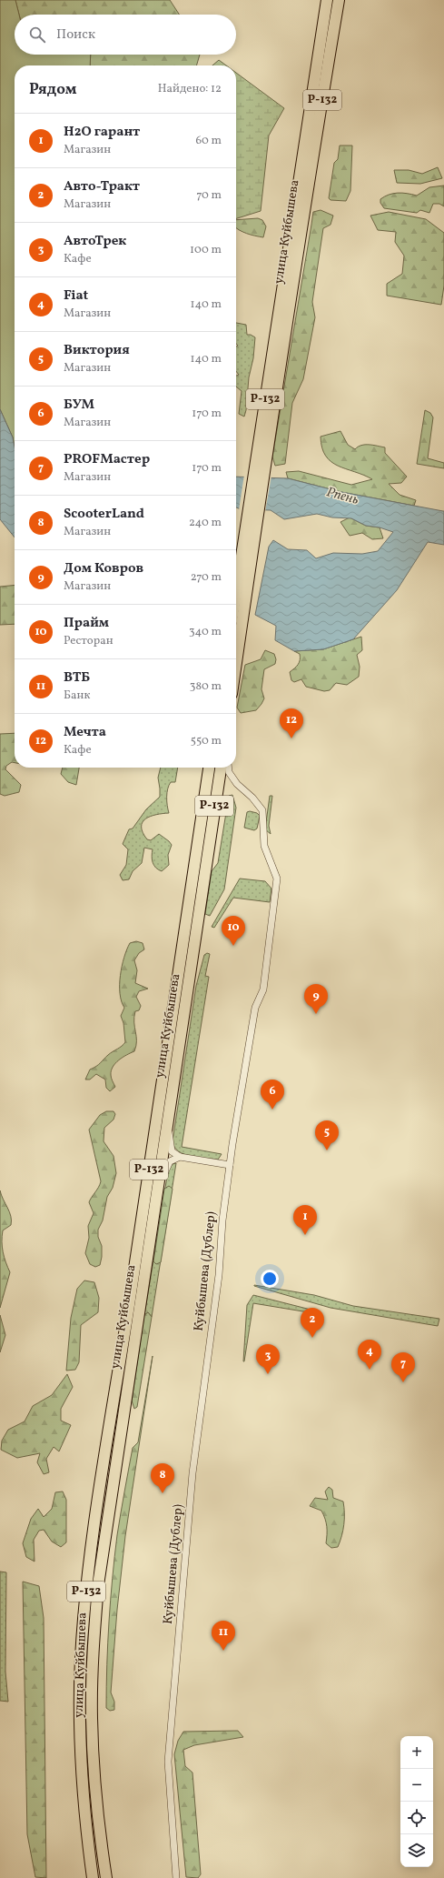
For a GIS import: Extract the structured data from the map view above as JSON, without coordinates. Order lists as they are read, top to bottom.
{
  "streets": {
    "highway": ["Р-132", "улица Куйбышева"],
    "street": ["Куйбышева (Дублер)"]
  },
  "crossings": [
    ["Р-132", "улица Куйбышева"]
  ],
  "water": ["Рпень"],
  "page": {
    "search": "Поиск",
    "heading": ["Рядом", "Найдено: 12"],
    "list": [
      {
        "mark": "1",
        "name": "H2O гарант",
        "note": "Магазин",
        "value": "60 m"
      },
      {
        "mark": "2",
        "name": "Авто-Тракт",
        "note": "Магазин",
        "value": "70 m"
      },
      {
        "mark": "3",
        "name": "АвтоТрек",
        "note": "Кафе",
        "value": "100 m"
      },
      {
        "mark": "4",
        "name": "Fiat",
        "note": "Магазин",
        "value": "140 m"
      },
      {
        "mark": "5",
        "name": "Виктория",
        "note": "Магазин",
        "value": "140 m"
      },
      {
        "mark": "6",
        "name": "БУМ",
        "note": "Магазин",
        "value": "170 m"
      },
      {
        "mark": "7",
        "name": "PROFМастер",
        "note": "Магазин",
        "value": "170 m"
      },
      {
        "mark": "8",
        "name": "ScooterLand",
        "note": "Магазин",
        "value": "240 m"
      },
      {
        "mark": "9",
        "name": "Дом Ковров",
        "note": "Магазин",
        "value": "270 m"
      },
      {
        "mark": "10",
        "name": "Прайм",
        "note": "Ресторан",
        "value": "340 m"
      },
      {
        "mark": "11",
        "name": "ВТБ",
        "note": "Банк",
        "value": "380 m"
      },
      {
        "mark": "12",
        "name": "Мечта",
        "note": "Кафе",
        "value": "550 m"
      }
    ],
    "pins": [
      "12",
      "10",
      "9",
      "6",
      "5",
      "1",
      "2",
      "4",
      "3",
      "7",
      "8",
      "11"
    ],
    "map_buttons": ["+", "−"]
  }
}
